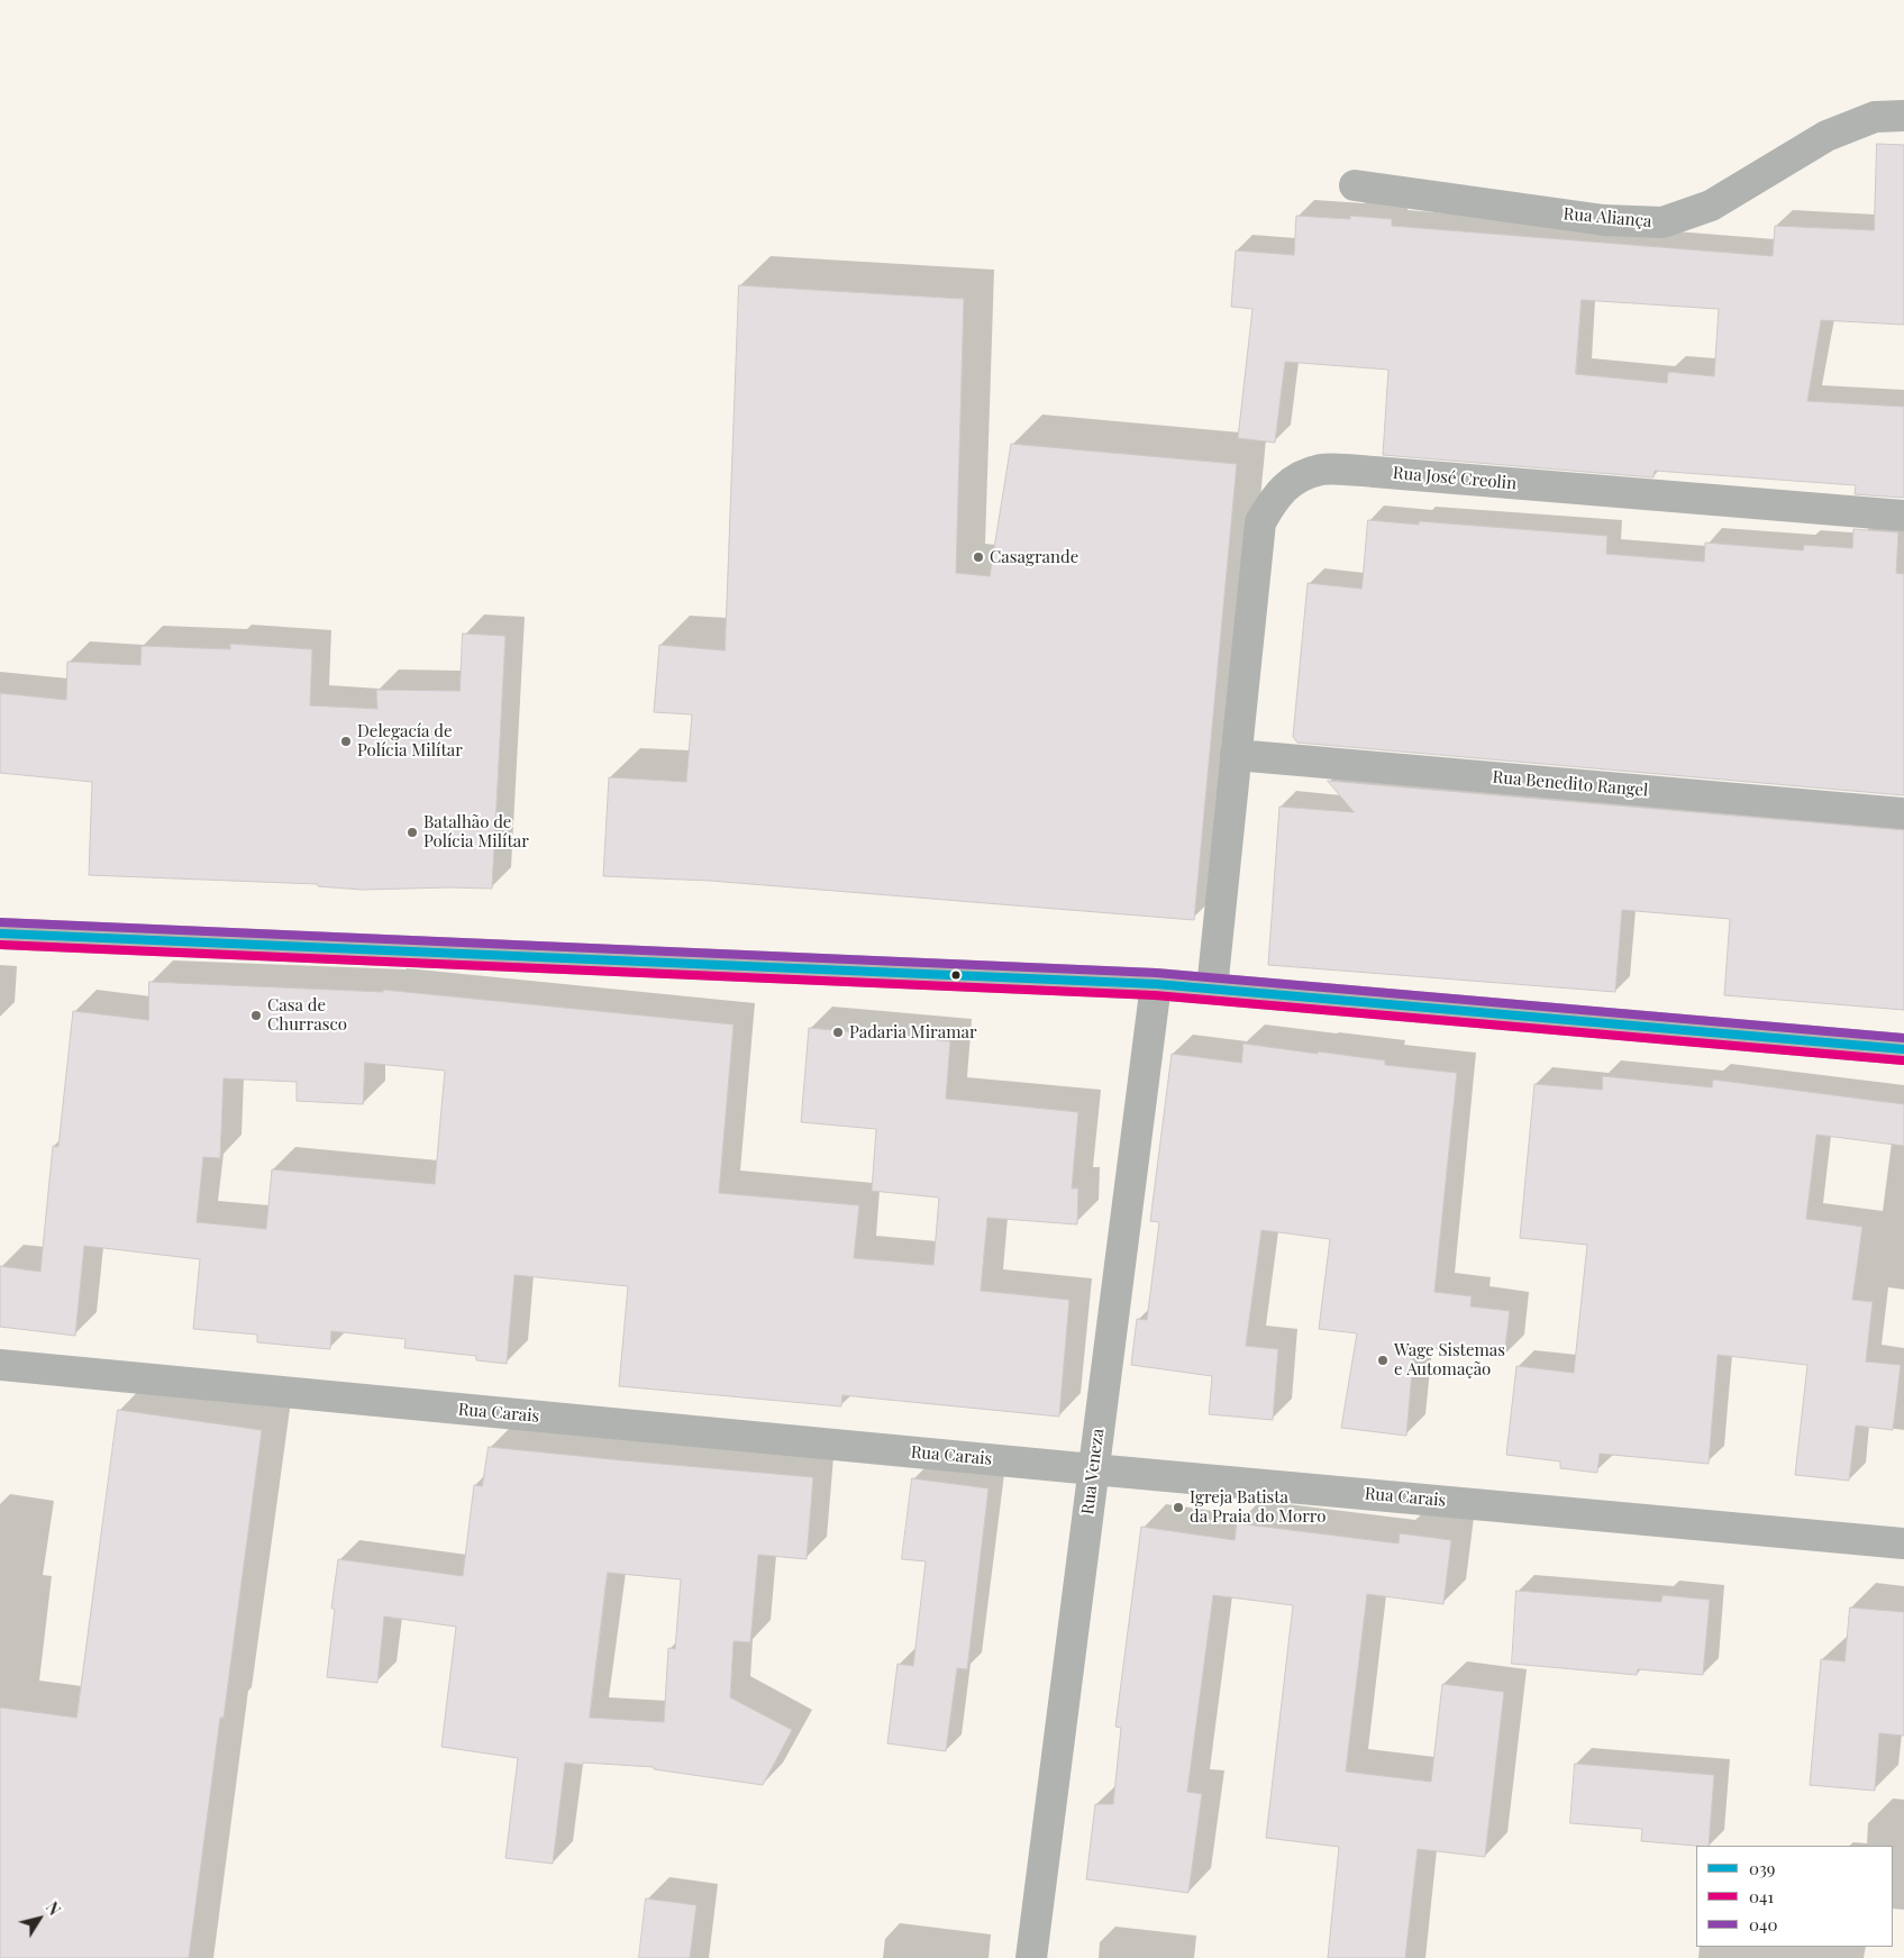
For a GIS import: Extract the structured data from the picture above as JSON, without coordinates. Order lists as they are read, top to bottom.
{
  "streets": {
    "street": [
      "Rua Aliança",
      "Rua José Creolin",
      "Rua Benedito Rangel",
      "Rua Carais",
      "Rua Veneza"
    ]
  },
  "crossings": [
    ["Rua José Creolin", "Rua Benedito Rangel"],
    ["Rua Carais", "Rua Veneza"]
  ],
  "places": [
    "Casagrande",
    "Delegacía de Polícia Milítar",
    "Batalhão de Polícia Milítar",
    "Casa de Churrasco",
    "Padaria Miramar",
    "Wage Sistemas e Automação",
    "Igreja Batista da Praia do Morro"
  ],
  "lines": ["transit line 040", "transit line 039", "transit line 041"],
  "legend": ["039", "041", "040"],
  "north": "top right"
}
